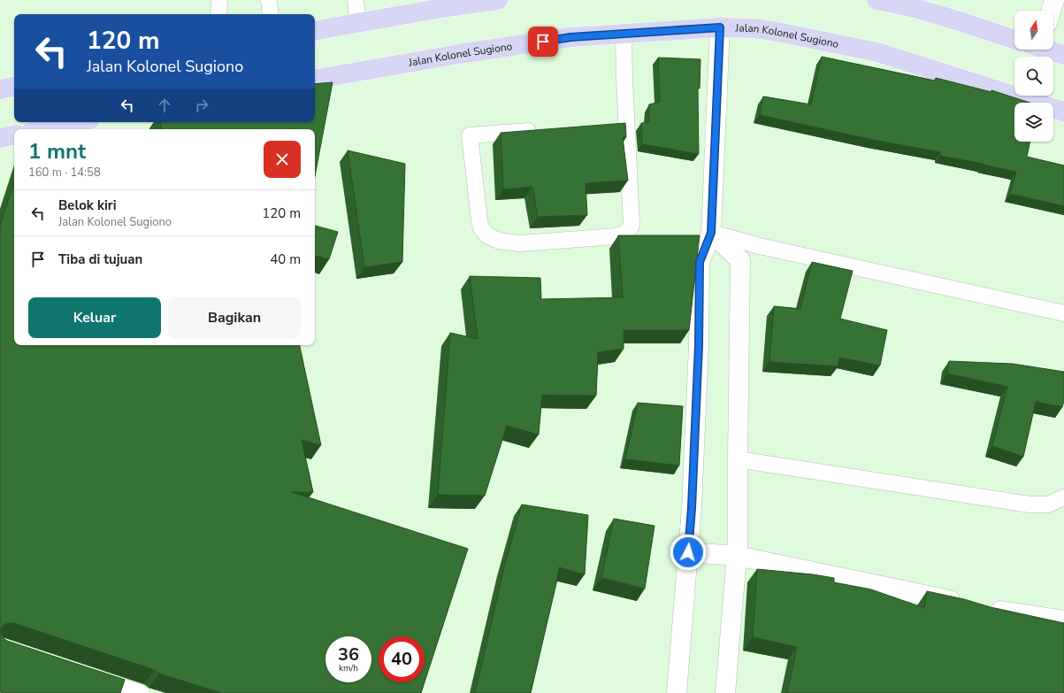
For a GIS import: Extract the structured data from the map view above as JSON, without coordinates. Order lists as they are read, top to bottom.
{
  "streets": {
    "highway": ["Jalan Kolonel Sugiono"]
  },
  "north": "top",
  "page": {
    "turn": ["120 m", "Jalan Kolonel Sugiono"],
    "heading": ["1 mnt", "160 m · 14:58"],
    "list": [
      {
        "name": "Belok kiri",
        "note": "Jalan Kolonel Sugiono",
        "value": "120 m"
      },
      {
        "name": "Tiba di tujuan",
        "value": "40 m"
      }
    ],
    "buttons": ["Keluar", "Bagikan"],
    "speed": "36 km/h",
    "limit": "40"
  }
}
